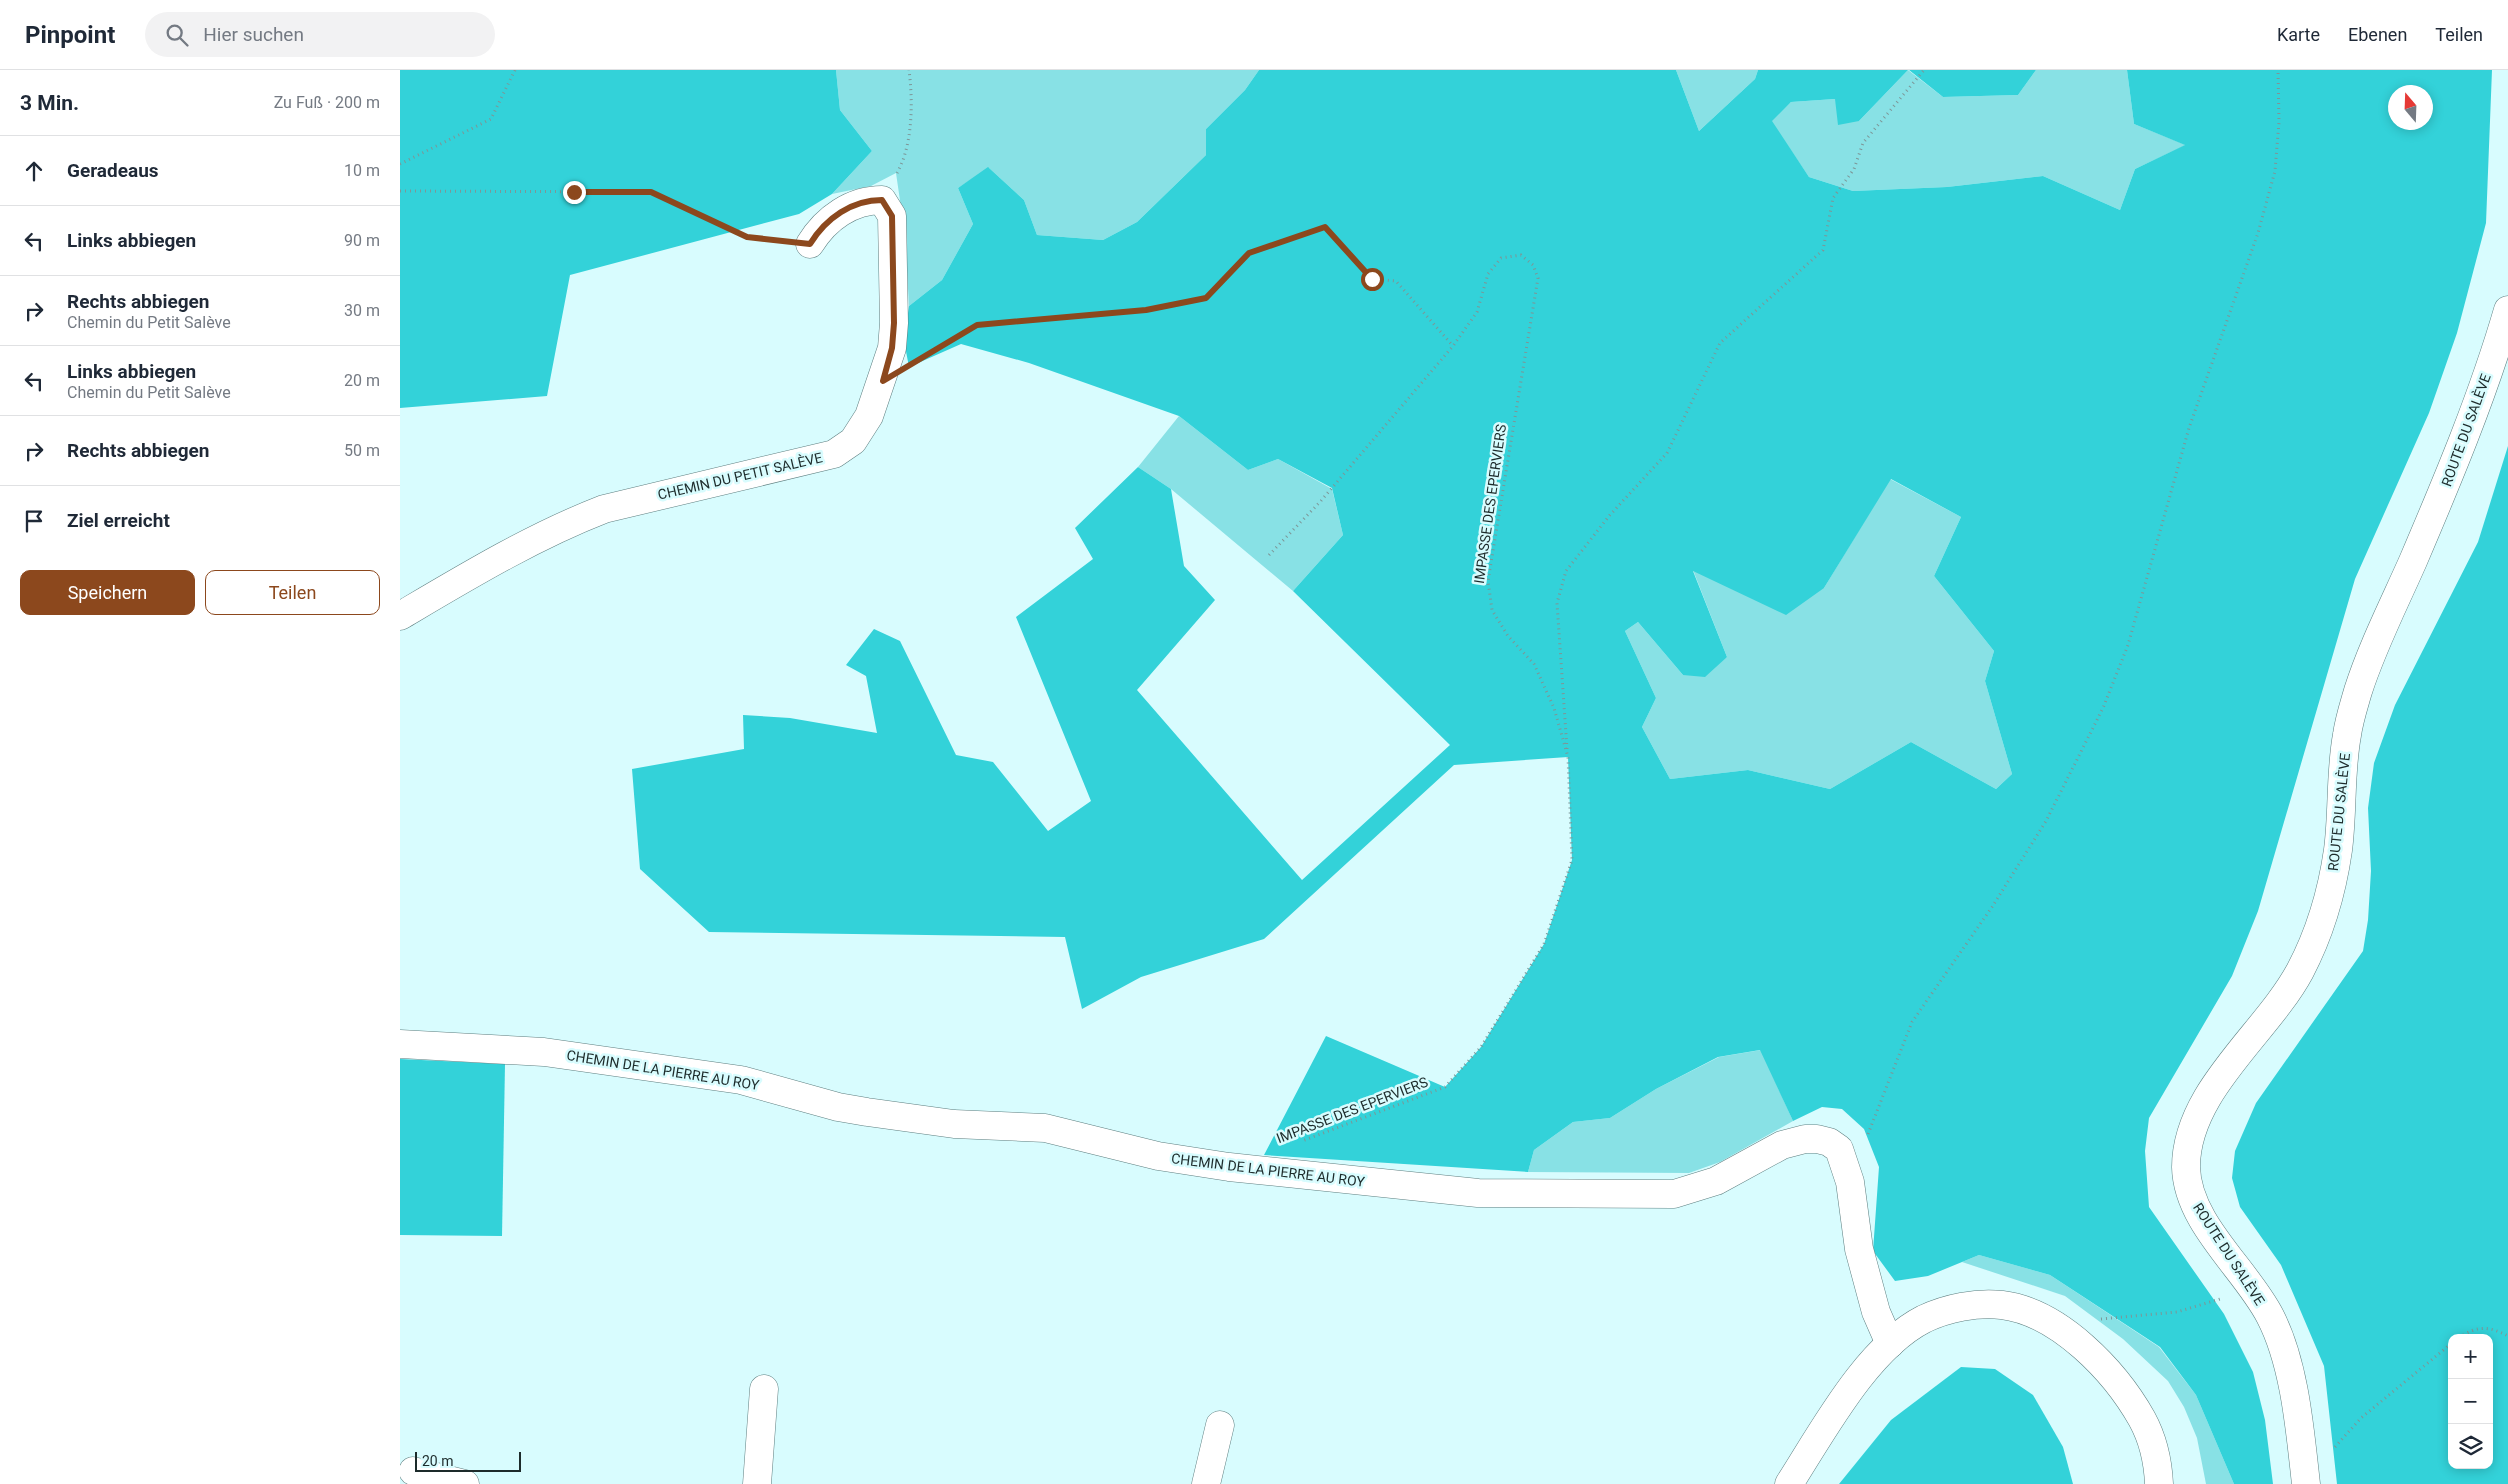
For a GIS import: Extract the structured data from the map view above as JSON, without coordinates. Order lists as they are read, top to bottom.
{
  "streets": {
    "street": ["ROUTE DU SALÈVE", "CHEMIN DU PETIT SALÈVE", "CHEMIN DE LA PIERRE AU ROY"],
    "path": ["IMPASSE DES EPERVIERS"]
  },
  "scale_bar": "20 m",
  "north": "top",
  "page": {
    "header": "Pinpoint",
    "search": "Hier suchen",
    "nav": ["Karte", "Ebenen", "Teilen"],
    "heading": ["3 Min.", "Zu Fuß · 200 m"],
    "list": [
      ["Geradeaus", "10 m"],
      ["Links abbiegen", "90 m"],
      ["Rechts abbiegen", "Chemin du Petit Salève", "30 m"],
      ["Links abbiegen", "Chemin du Petit Salève", "20 m"],
      ["Rechts abbiegen", "50 m"],
      "Ziel erreicht"
    ],
    "buttons": ["Speichern", "Teilen"],
    "map_buttons": ["+", "−"],
    "scale": "20 m"
  }
}
